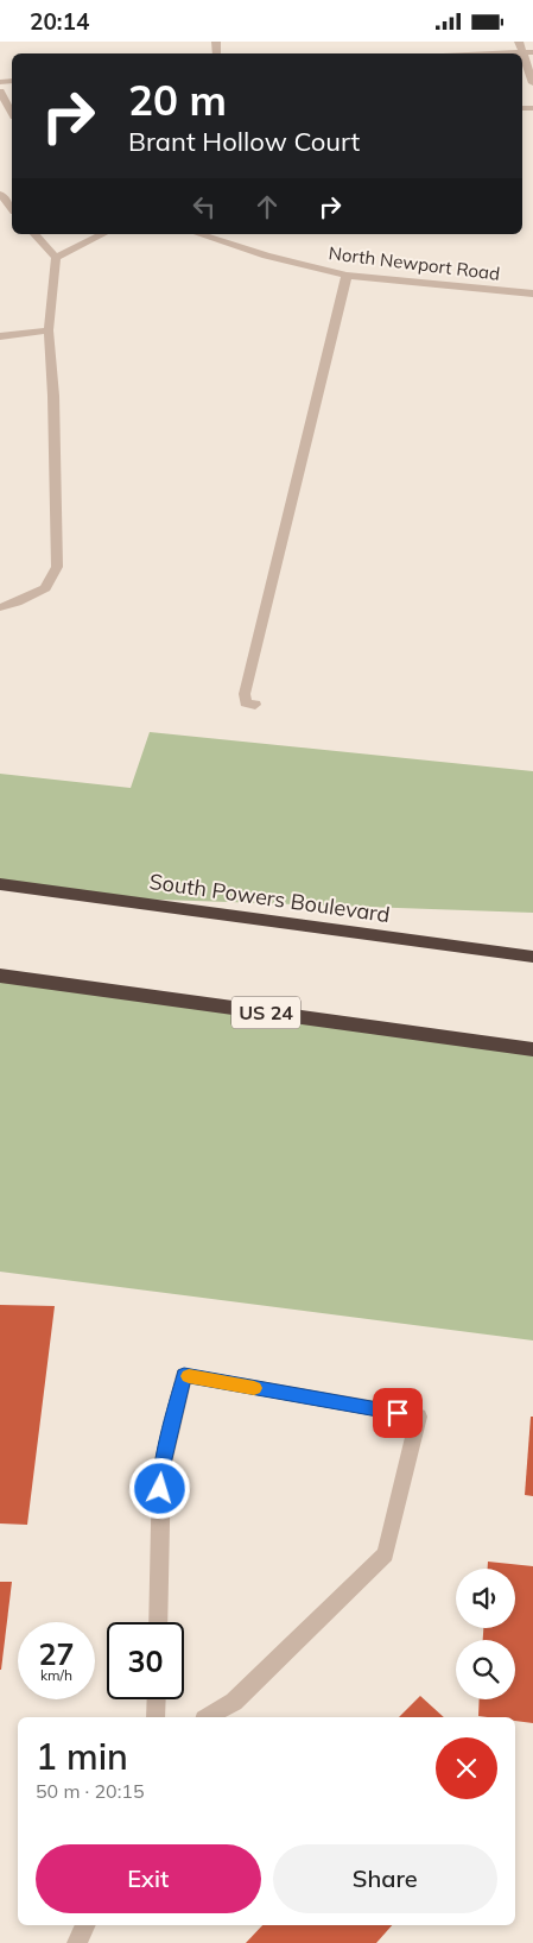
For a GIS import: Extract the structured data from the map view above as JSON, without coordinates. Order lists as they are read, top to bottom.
{
  "streets": {
    "highway": ["South Powers Boulevard", "US 24"],
    "street": ["North Newport Road"]
  },
  "page": {
    "status": "20:14",
    "turn": ["20 m", "Brant Hollow Court"],
    "speed": "27 km/h",
    "limit": "30",
    "heading": ["1 min", "50 m · 20:15"],
    "buttons": ["Exit", "Share"]
  }
}
